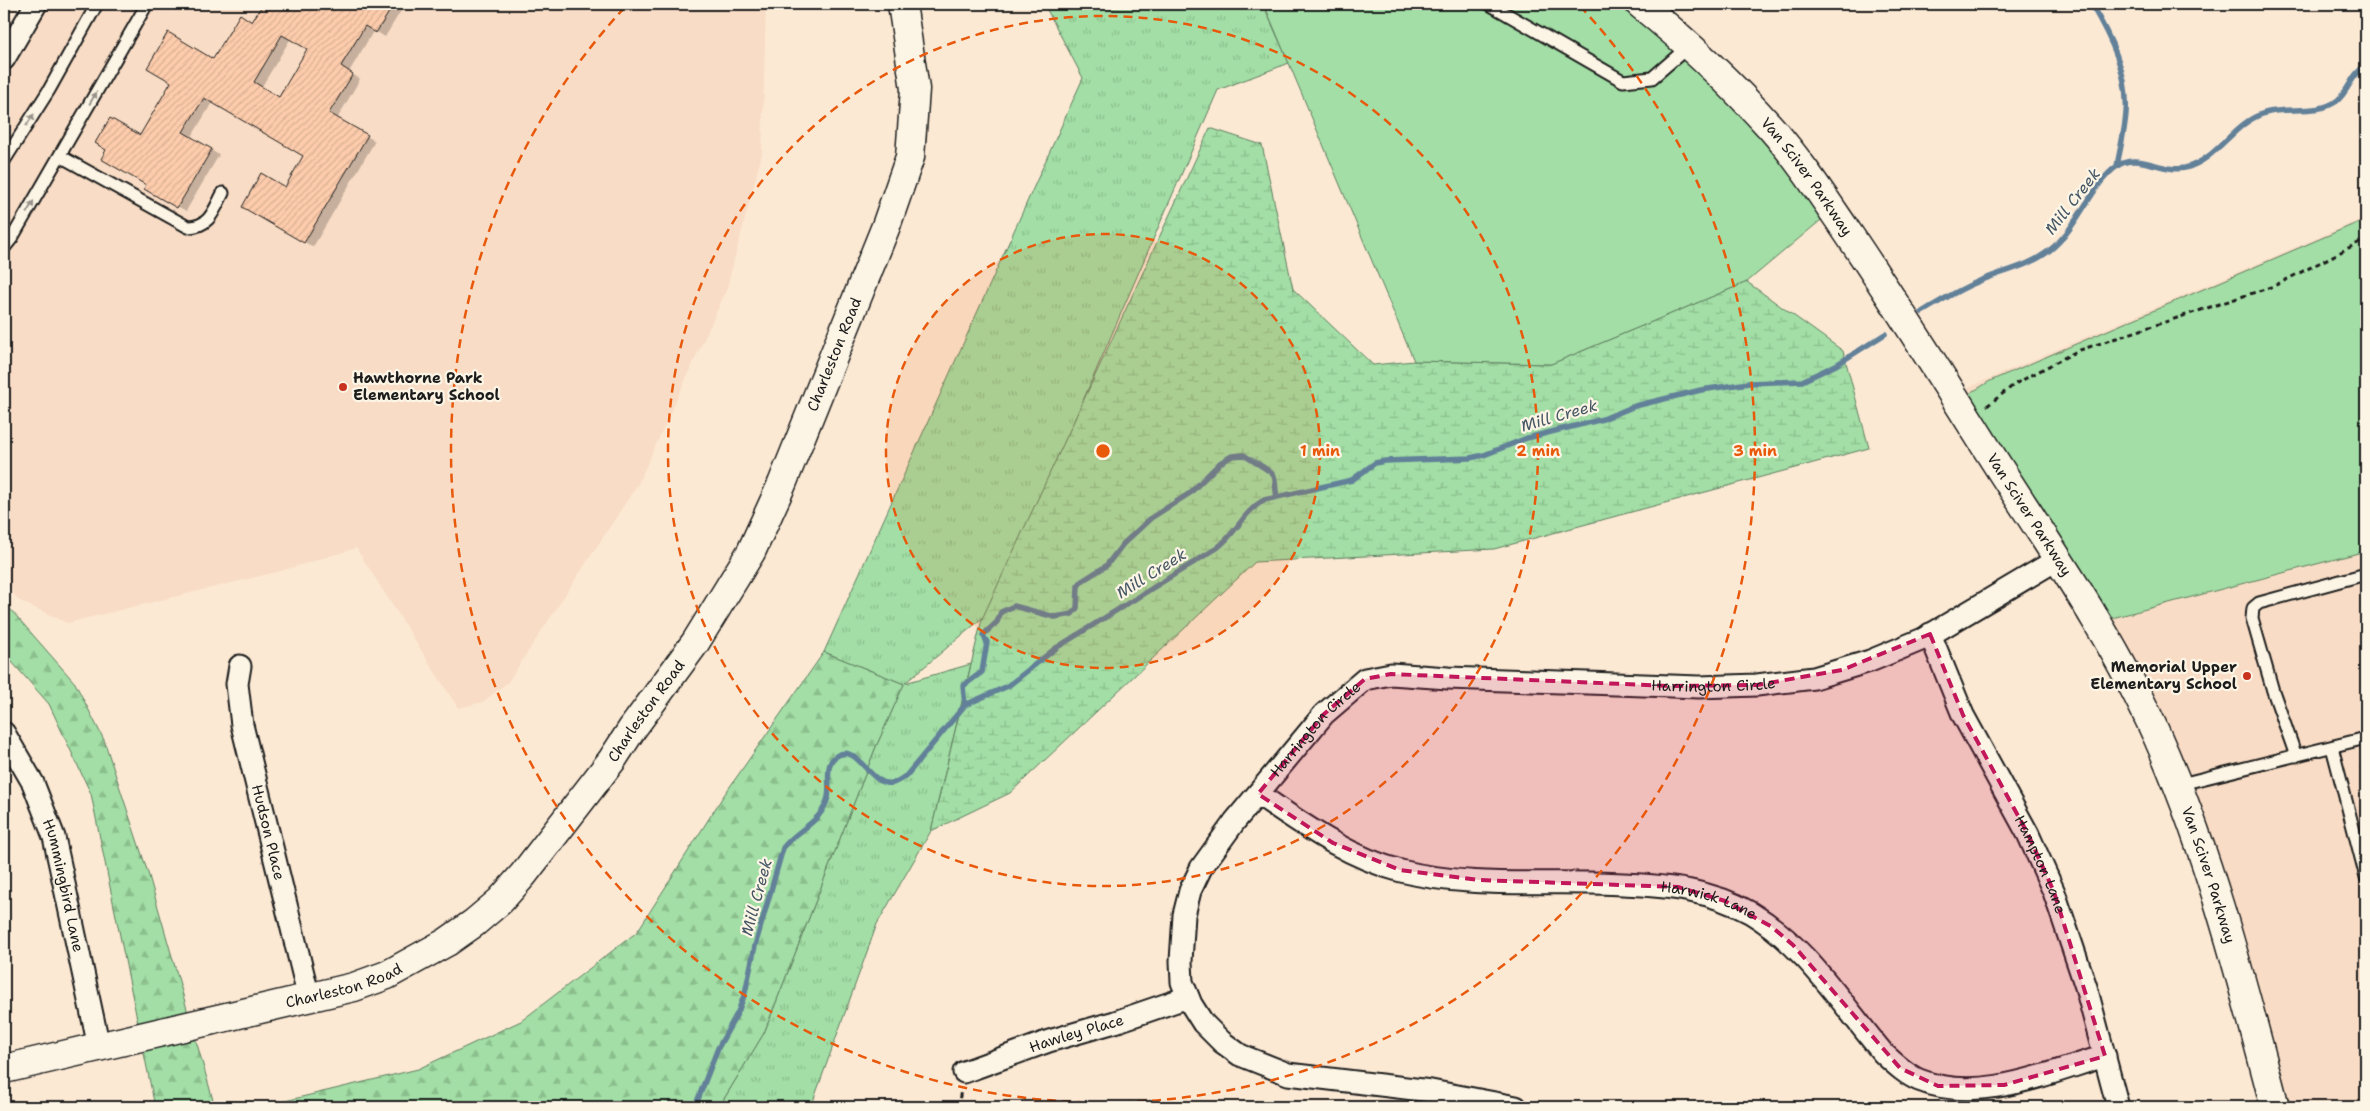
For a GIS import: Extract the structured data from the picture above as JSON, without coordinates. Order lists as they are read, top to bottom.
{
  "streets": {
    "street": [
      "Van Sciver Parkway",
      "Charleston Road",
      "Harrington Circle",
      "Hudson Place",
      "Hampton Lane",
      "Hummingbird Lane",
      "Harwick Lane",
      "Hawley Place"
    ]
  },
  "crossings": [
    ["Van Sciver Parkway", "Harrington Circle"],
    ["Charleston Road", "Hudson Place"],
    ["Charleston Road", "Hummingbird Lane"],
    ["Harrington Circle", "Hampton Lane"],
    ["Harrington Circle", "Harwick Lane"],
    ["Harrington Circle", "Hawley Place"],
    ["Hampton Lane", "Harwick Lane"]
  ],
  "water": ["Mill Creek"],
  "places": ["Hawthorne Park Elementary School", "Memorial Upper Elementary School"],
  "rings": ["1 min", "2 min", "3 min"]
}
